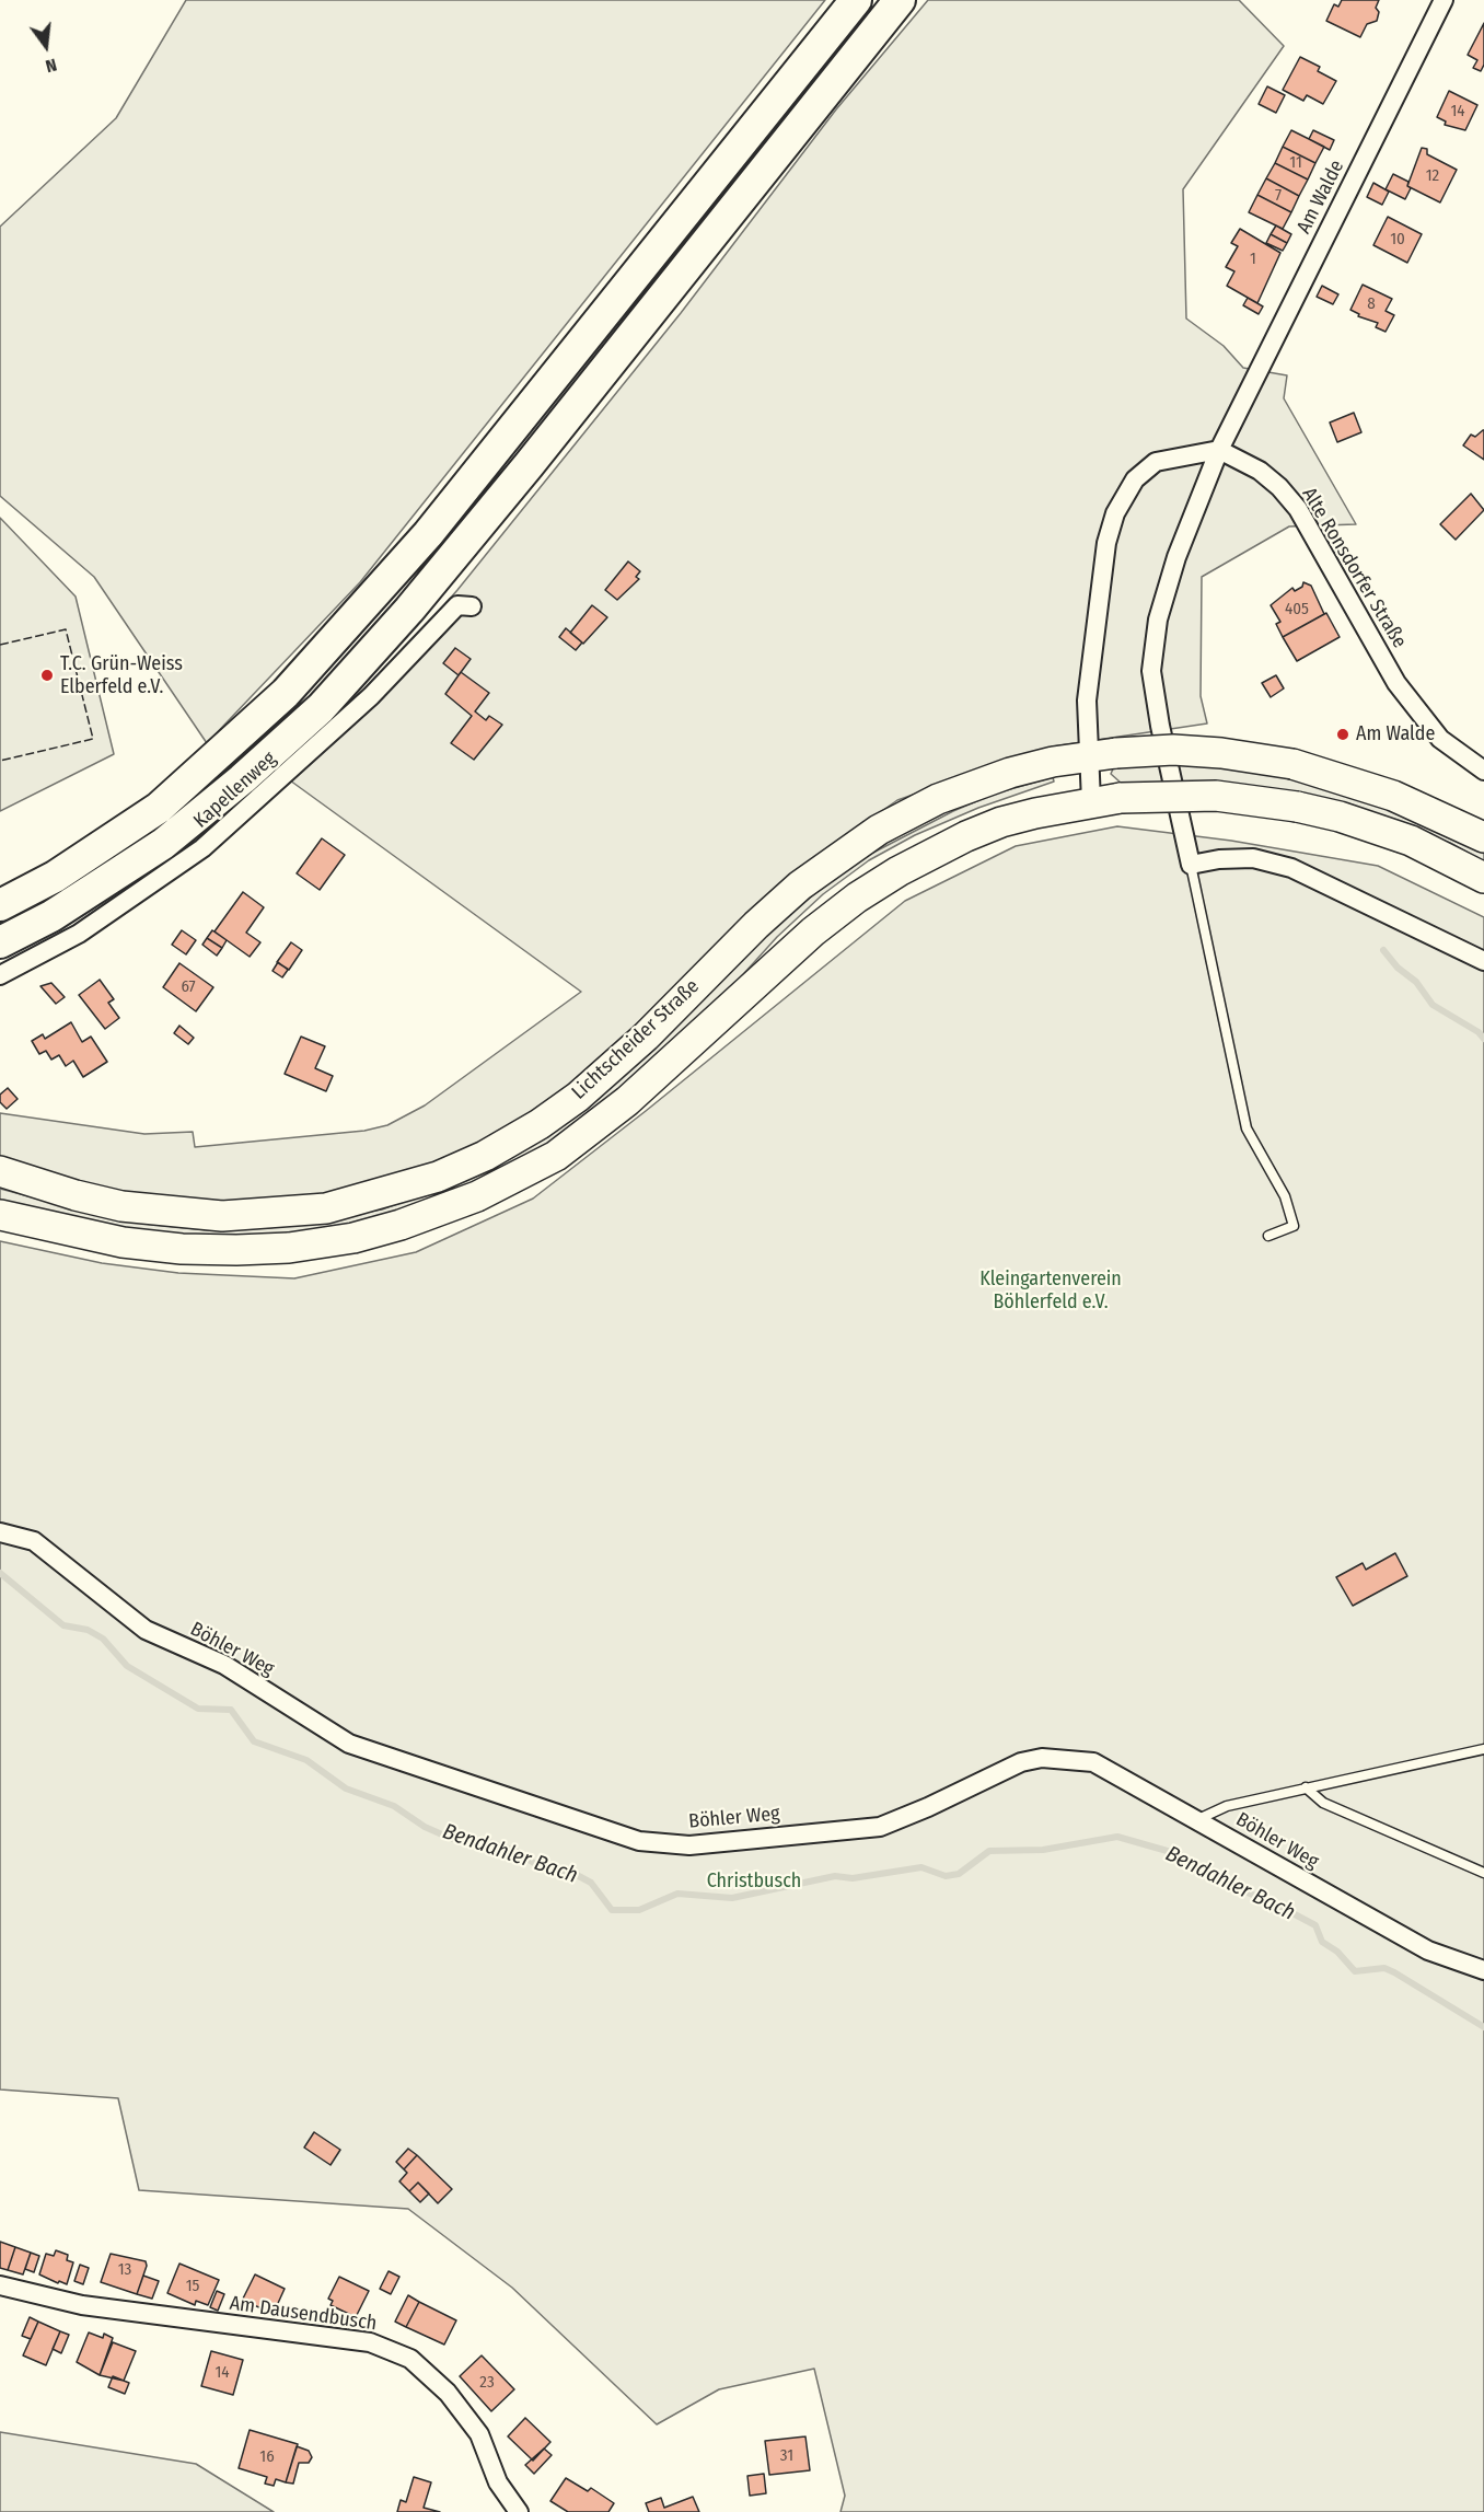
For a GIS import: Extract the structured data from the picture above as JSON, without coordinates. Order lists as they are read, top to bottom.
{
  "streets": {
    "main road": ["Lichtscheider Straße"],
    "street": [
      "Am Walde",
      "Alte Ronsdorfer Straße",
      "Kapellenweg",
      "Böhler Weg",
      "Am Dausendbusch"
    ]
  },
  "crossings": [
    ["Am Walde", "Alte Ronsdorfer Straße"]
  ],
  "water": ["Bendahler Bach"],
  "parks": ["Kleingartenverein Böhlerfeld e.V.", "Christbusch"],
  "places": ["T.C. Grün-Weiss Elberfeld e.V.", "Am Walde"],
  "house_numbers": [
    "14",
    "11",
    "12",
    "7",
    "10",
    "1",
    "8",
    "405",
    "67",
    "13",
    "15",
    "14",
    "23",
    "31",
    "16"
  ],
  "north": "bottom"
}
